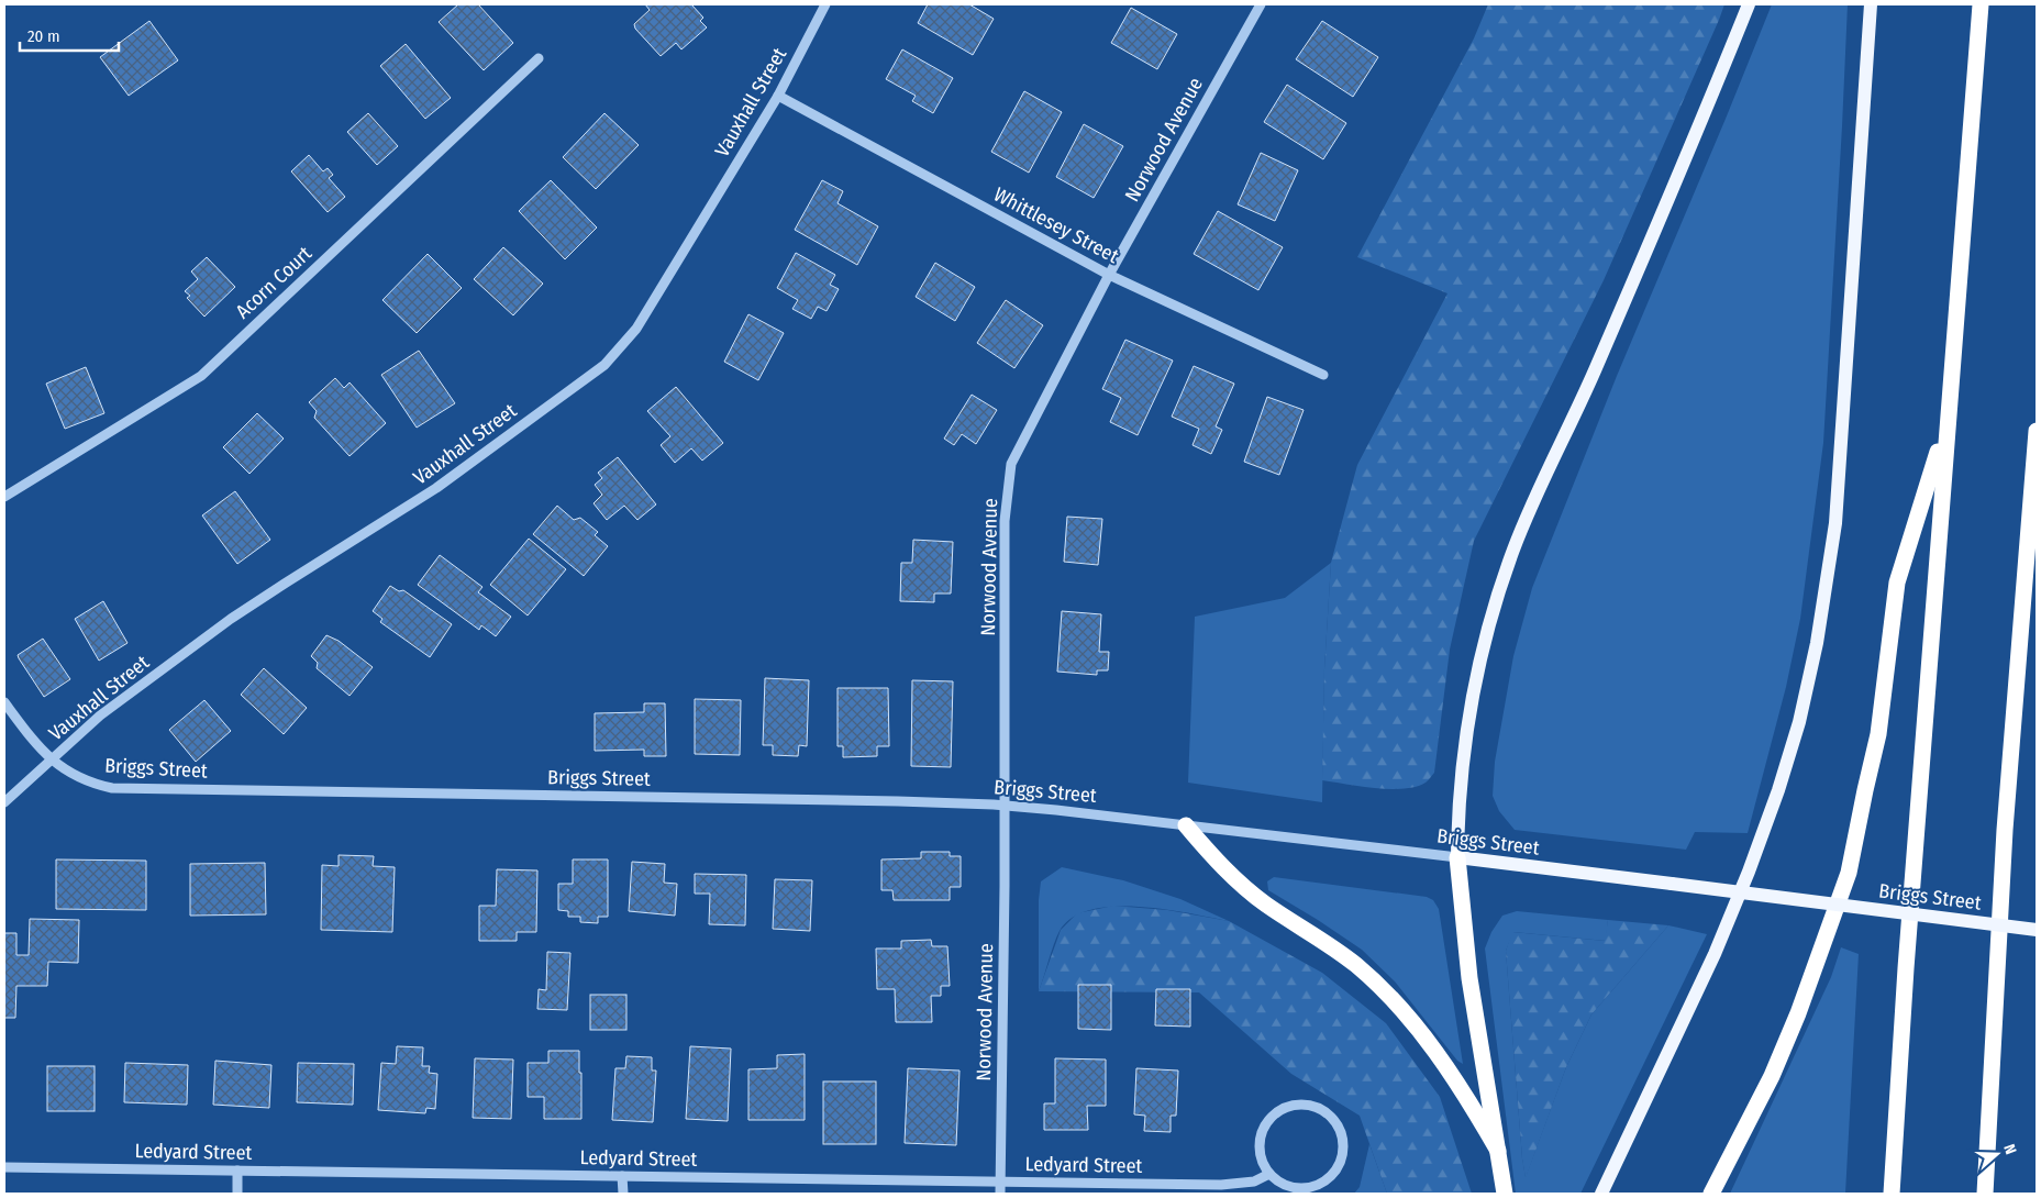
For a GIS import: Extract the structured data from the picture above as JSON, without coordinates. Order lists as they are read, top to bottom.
{
  "streets": {
    "main road": ["Briggs Street"],
    "street": [
      "Vauxhall Street",
      "Norwood Avenue",
      "Whittlesey Street",
      "Acorn Court",
      "Ledyard Street"
    ]
  },
  "crossings": [
    ["Vauxhall Street", "Whittlesey Street"],
    ["Vauxhall Street", "Briggs Street"],
    ["Norwood Avenue", "Whittlesey Street"],
    ["Norwood Avenue", "Briggs Street"],
    ["Norwood Avenue", "Ledyard Street"]
  ],
  "scale_bar": "20 m",
  "north": "right"
}
